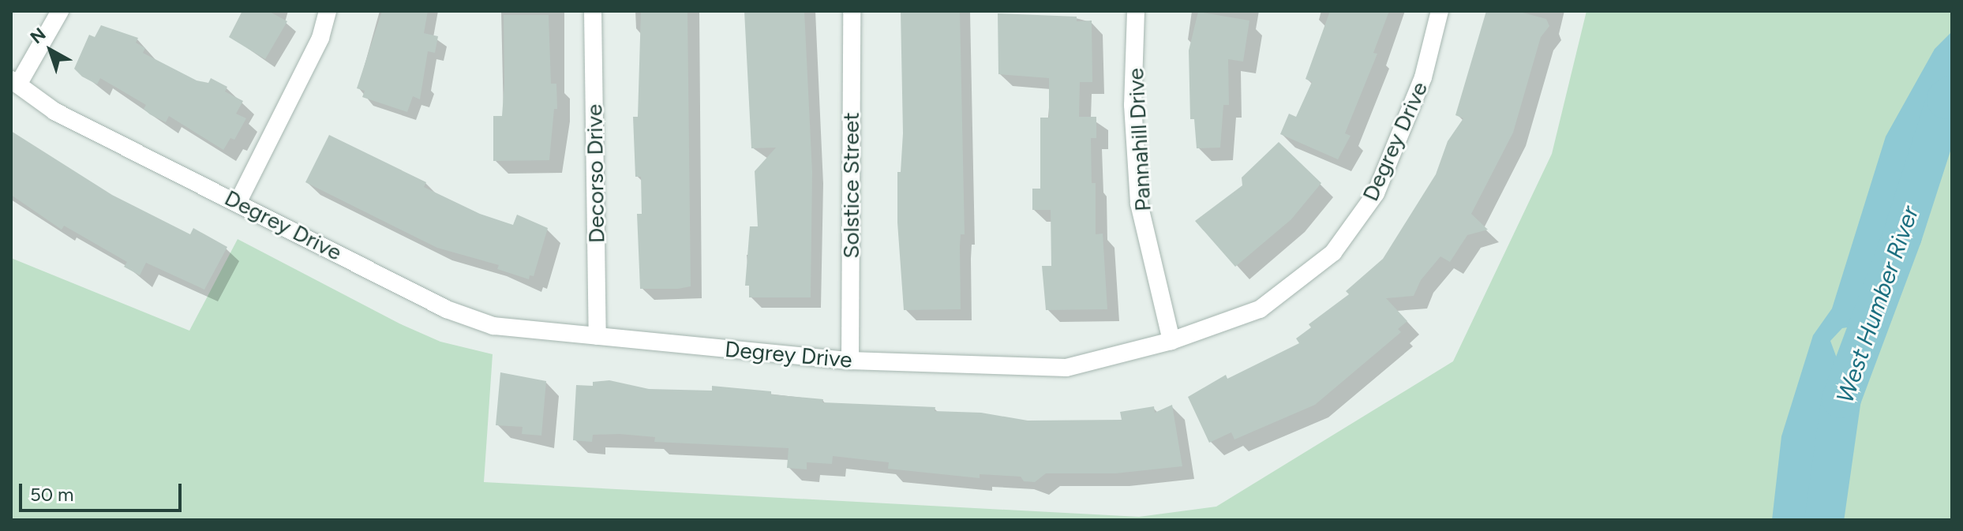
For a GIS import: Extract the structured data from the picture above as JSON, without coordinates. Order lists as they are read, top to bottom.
{
  "streets": {
    "street": [
      "Pannahill Drive",
      "Degrey Drive",
      "Decorso Drive",
      "Solstice Street"
    ]
  },
  "crossings": [
    ["Pannahill Drive", "Degrey Drive"],
    ["Degrey Drive", "Decorso Drive"],
    ["Degrey Drive", "Solstice Street"]
  ],
  "water": ["West Humber River"],
  "scale_bar": "50 m",
  "north": "top left"
}
